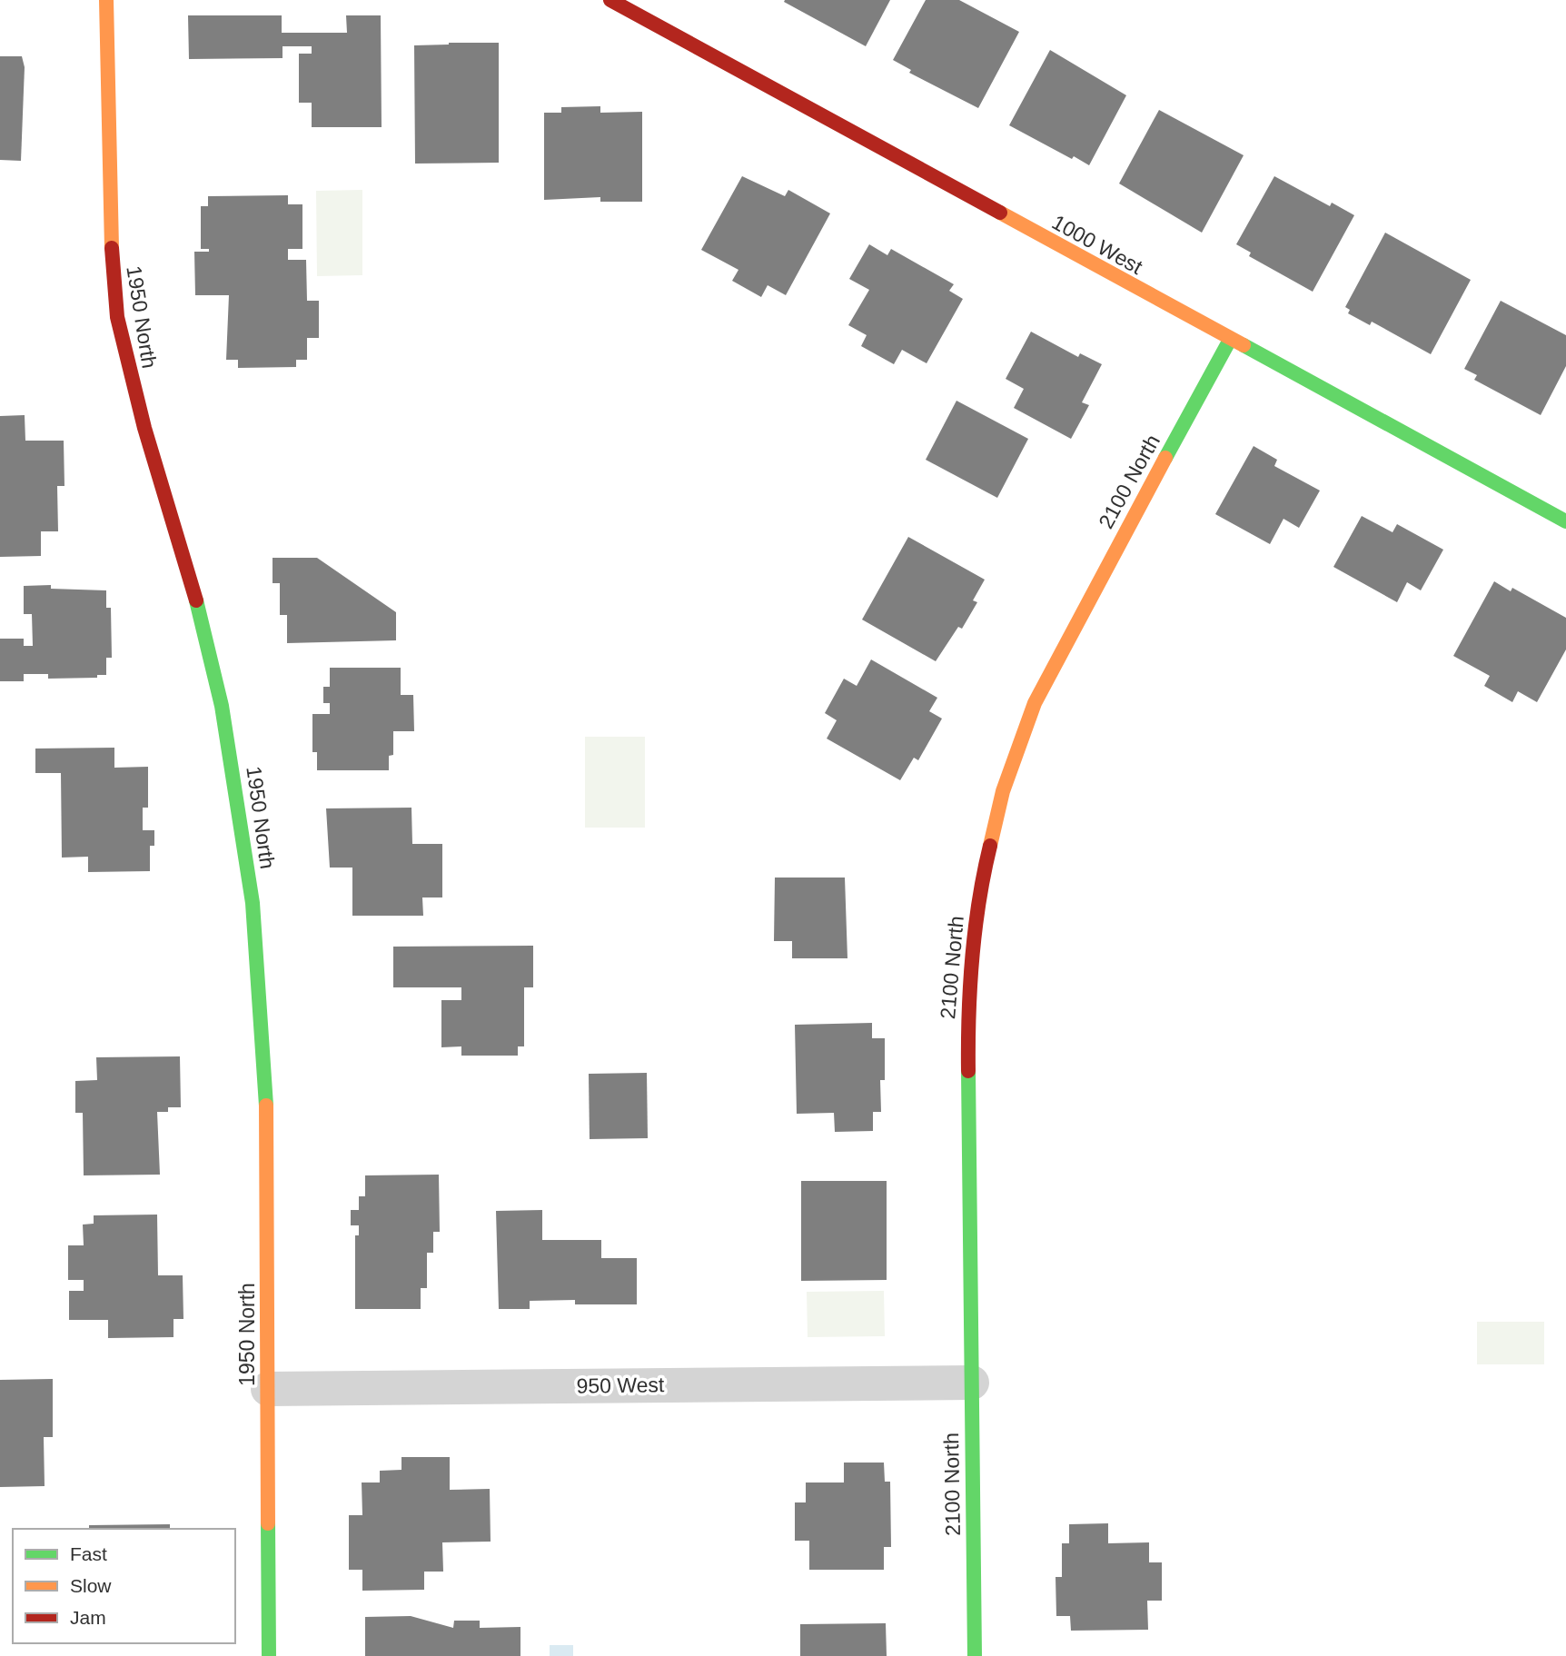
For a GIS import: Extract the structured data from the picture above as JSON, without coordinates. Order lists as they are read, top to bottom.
{
  "streets": {
    "street": [
      "1000 West",
      "1950 North",
      "2100 North",
      "950 West"
    ]
  },
  "crossings": [
    ["1000 West", "2100 North"],
    ["1950 North", "950 West"],
    ["2100 North", "950 West"]
  ],
  "legend": ["Fast", "Slow", "Jam"]
}
